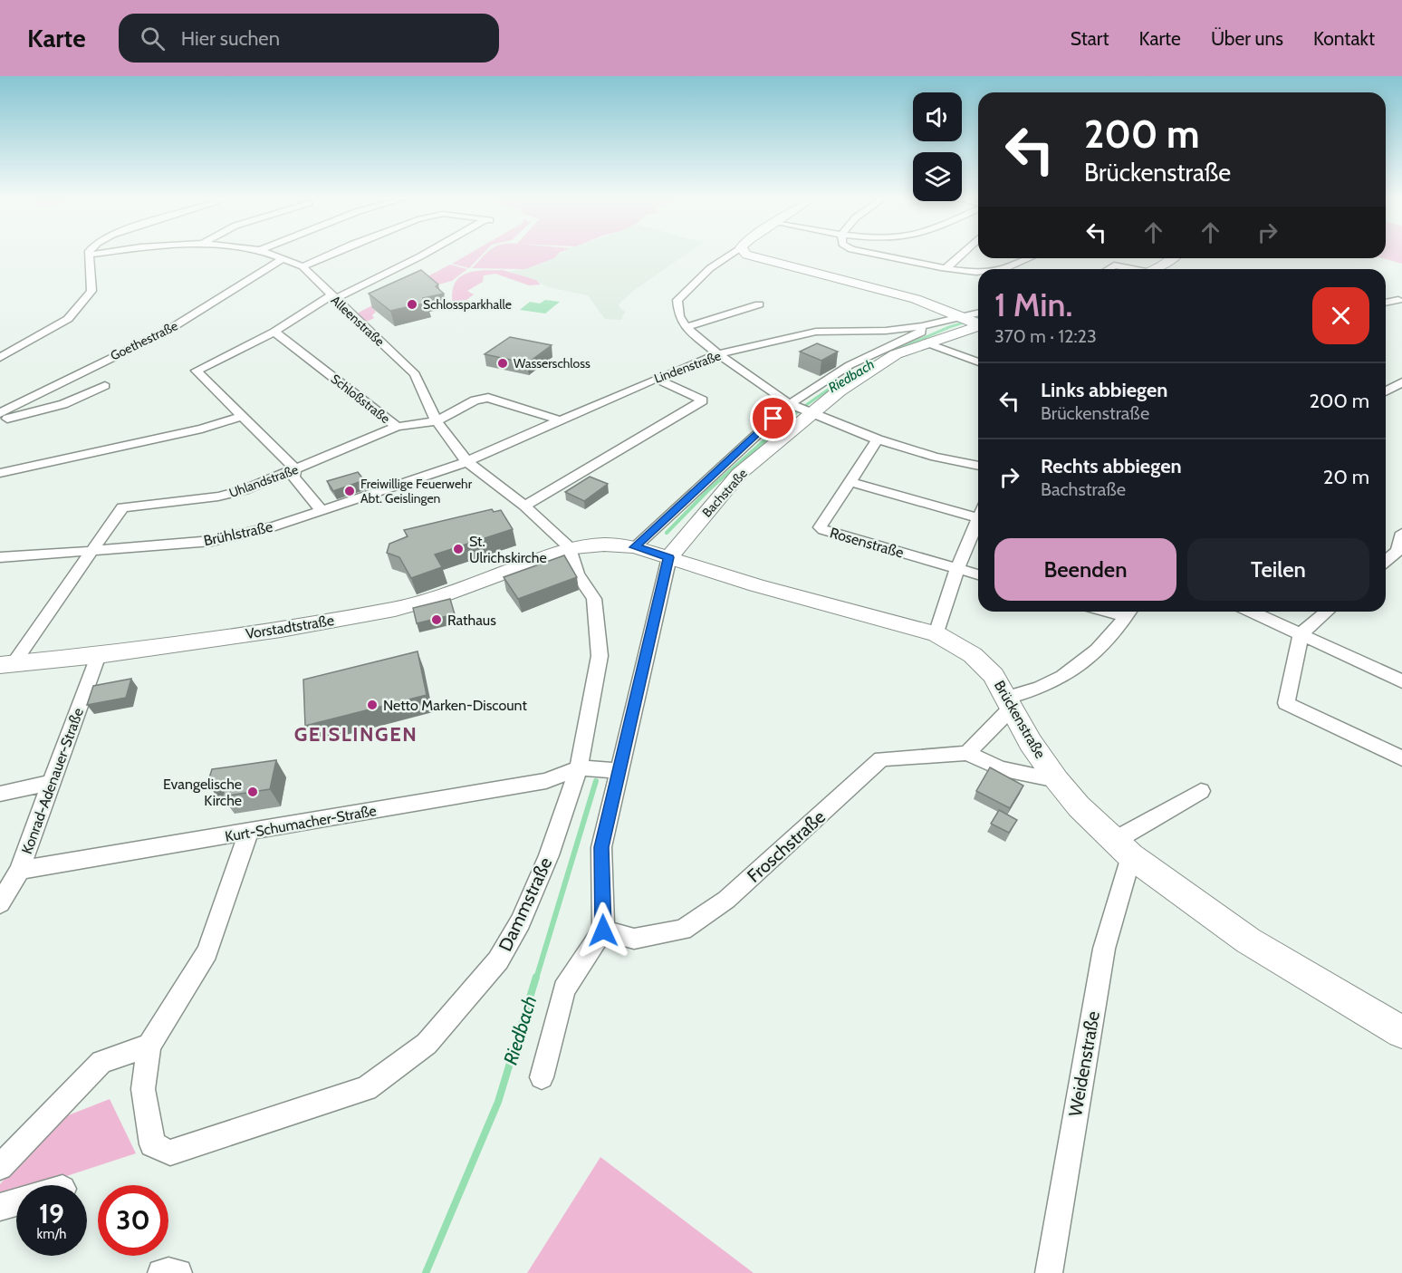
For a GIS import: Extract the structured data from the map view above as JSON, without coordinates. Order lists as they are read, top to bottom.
{
  "streets": {
    "street": [
      "Alleenstraße",
      "Goethestraße",
      "Lindenstraße",
      "Schloßstraße",
      "Uhlandstraße",
      "Bachstraße",
      "Brühlstraße",
      "Rosenstraße",
      "Vorstadtstraße",
      "Brückenstraße",
      "Konrad-Adenauer-Straße",
      "Kurt-Schumacher-Straße",
      "Froschstraße",
      "Dammstraße",
      "Weidenstraße"
    ]
  },
  "crossings": [
    ["Alleenstraße", "Goethestraße"],
    ["Alleenstraße", "Schloßstraße"],
    ["Lindenstraße", "Bachstraße"],
    ["Lindenstraße", "Brühlstraße"],
    ["Schloßstraße", "Uhlandstraße"],
    ["Uhlandstraße", "Brühlstraße"],
    ["Bachstraße", "Brückenstraße"],
    ["Vorstadtstraße", "Brückenstraße"],
    ["Vorstadtstraße", "Konrad-Adenauer-Straße"],
    ["Vorstadtstraße", "Dammstraße"],
    ["Brückenstraße", "Dammstraße"],
    ["Brückenstraße", "Weidenstraße"],
    ["Konrad-Adenauer-Straße", "Kurt-Schumacher-Straße"],
    ["Kurt-Schumacher-Straße", "Dammstraße"]
  ],
  "districts": ["GEISLINGEN"],
  "water": ["Riedbach"],
  "places": [
    "Schlossparkhalle",
    "Wasserschloss",
    "Freiwillige Feuerwehr Abt. Geislingen",
    "St. Ulrichskirche",
    "Rathaus",
    "Netto Marken-Discount",
    "Evangelische Kirche"
  ],
  "page": {
    "header": "Karte",
    "search": "Hier suchen",
    "nav": [
      "Start",
      "Karte",
      "Über uns",
      "Kontakt"
    ],
    "turn": ["200 m", "Brückenstraße"],
    "heading": ["1 Min.", "370 m · 12:23"],
    "list": [
      {
        "name": "Links abbiegen",
        "note": "Brückenstraße",
        "value": "200 m"
      },
      {
        "name": "Rechts abbiegen",
        "note": "Bachstraße",
        "value": "20 m"
      }
    ],
    "buttons": ["Beenden", "Teilen"],
    "speed": "19 km/h",
    "limit": "30"
  }
}
